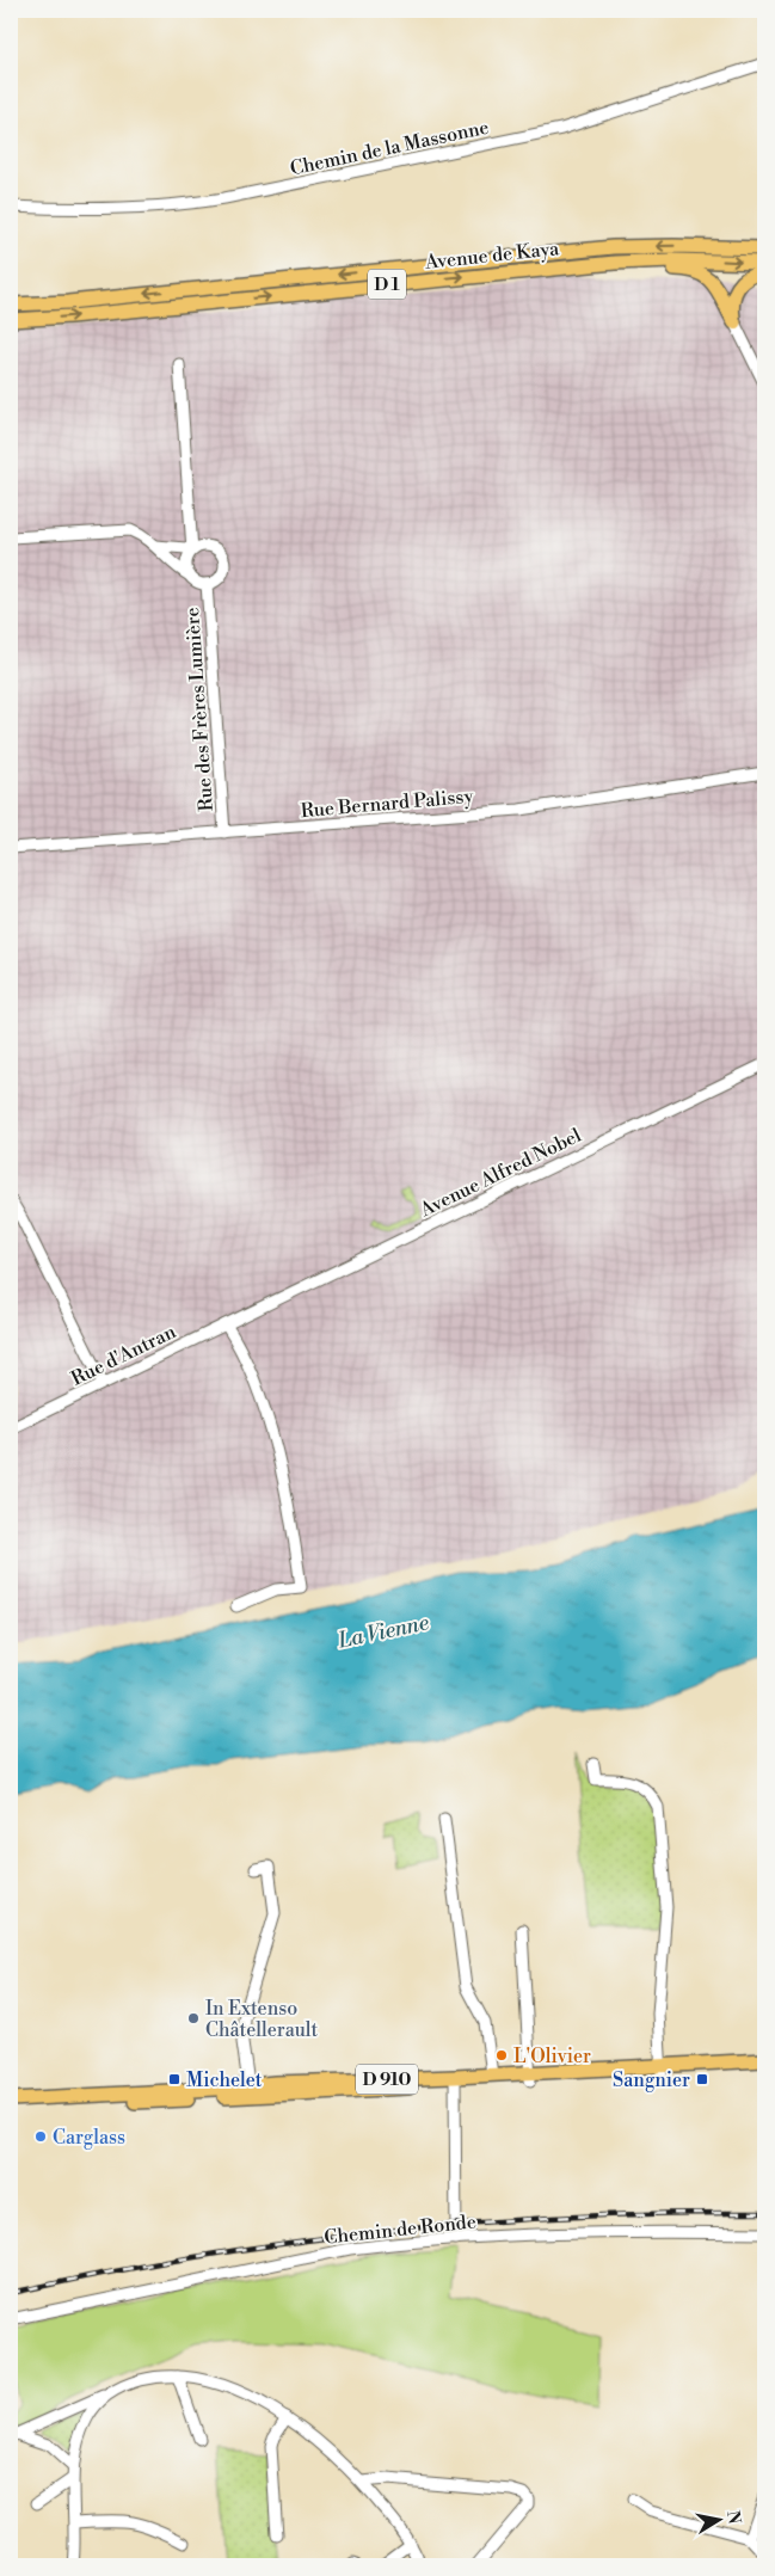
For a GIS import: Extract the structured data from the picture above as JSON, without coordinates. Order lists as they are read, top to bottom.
{
  "streets": {
    "main road": ["Avenue de Kaya", "D 1", "D 910"],
    "street": [
      "Chemin de la Massonne",
      "Rue des Frères Lumière",
      "Rue Bernard Palissy",
      "Avenue Alfred Nobel",
      "Rue d'Antran",
      "Chemin de Ronde"
    ]
  },
  "crossings": [
    ["Rue des Frères Lumière", "Rue Bernard Palissy"],
    ["Avenue Alfred Nobel", "Rue d'Antran"]
  ],
  "water": ["La Vienne"],
  "places": {
    "other": ["In Extenso Châtellerault", "L'Olivier", "Carglass"],
    "transit": ["Michelet", "Sangnier"]
  },
  "north": "right"
}
